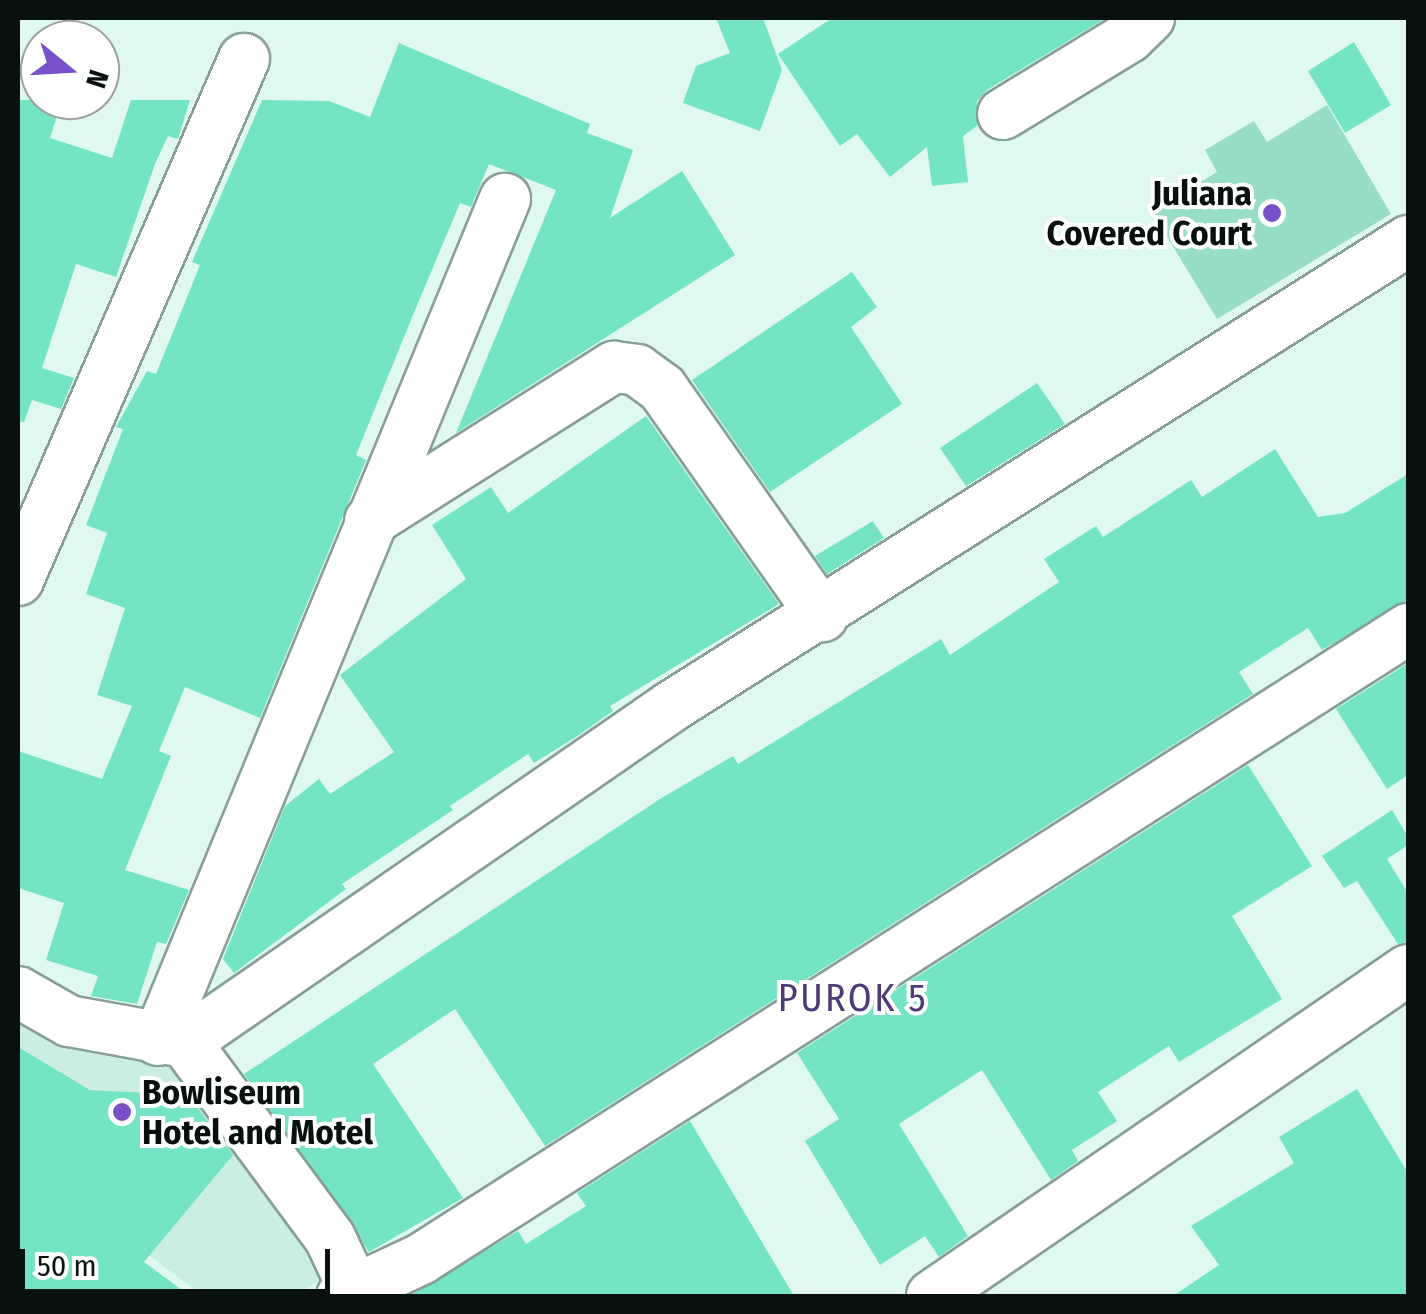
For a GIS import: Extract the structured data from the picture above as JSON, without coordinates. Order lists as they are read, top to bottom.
{
  "districts": ["PUROK 5"],
  "places": ["Juliana Covered Court", "Bowliseum Hotel and Motel"],
  "scale_bar": "50 m",
  "north": "right"
}
